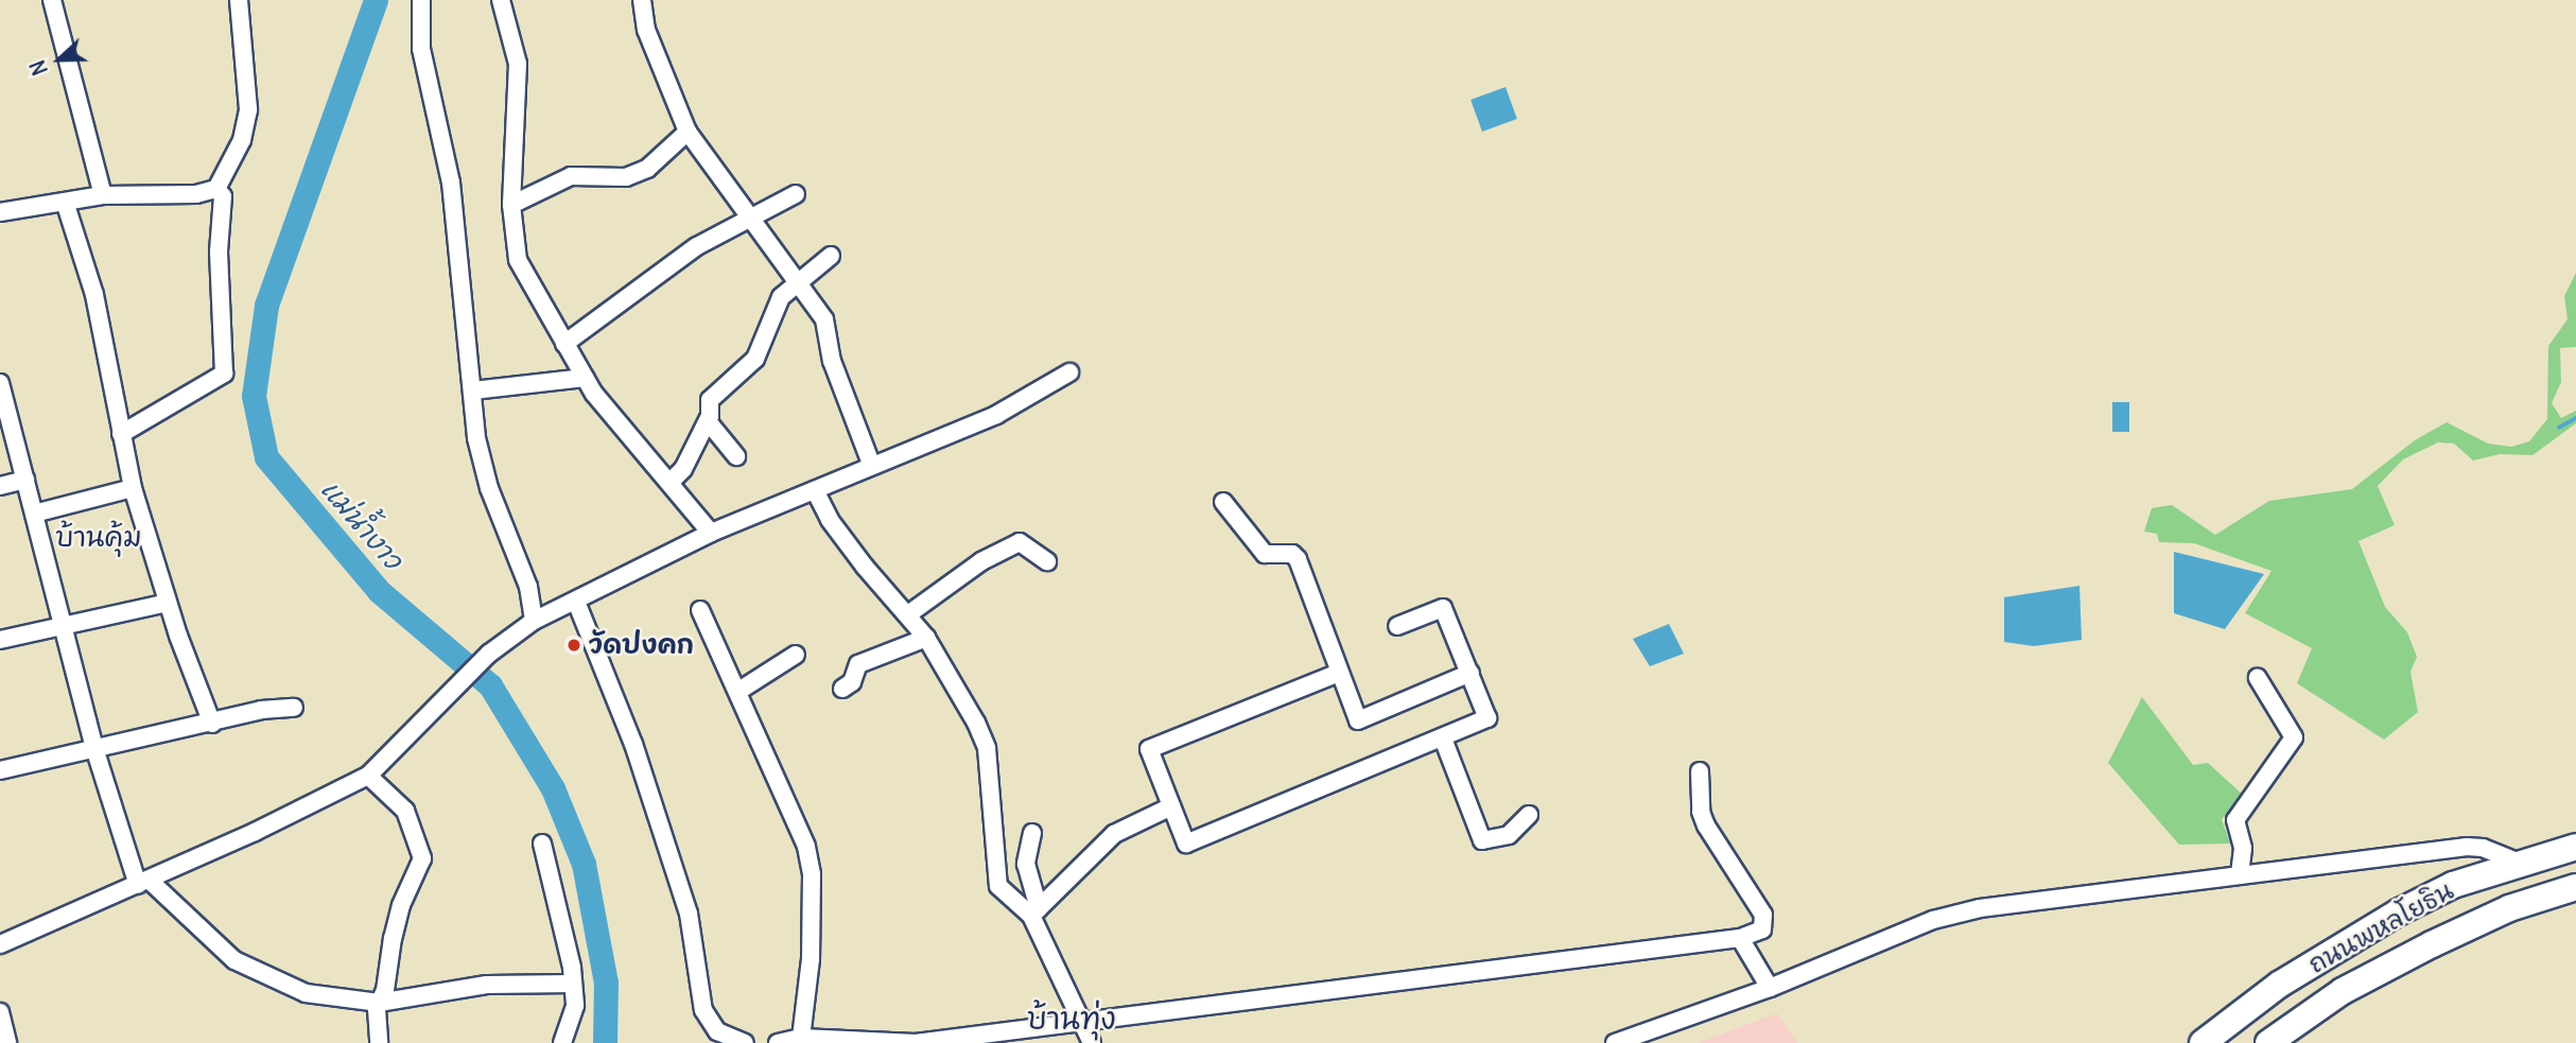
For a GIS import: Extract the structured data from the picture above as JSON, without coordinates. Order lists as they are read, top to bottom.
{
  "streets": {
    "highway": ["ถนนพหลโยธิน"]
  },
  "districts": ["บ้านคุ้ม", "บ้านทุ่ง"],
  "water": ["แม่น้ำงาว"],
  "places": ["วัดปงคก"],
  "north": "left"
}
